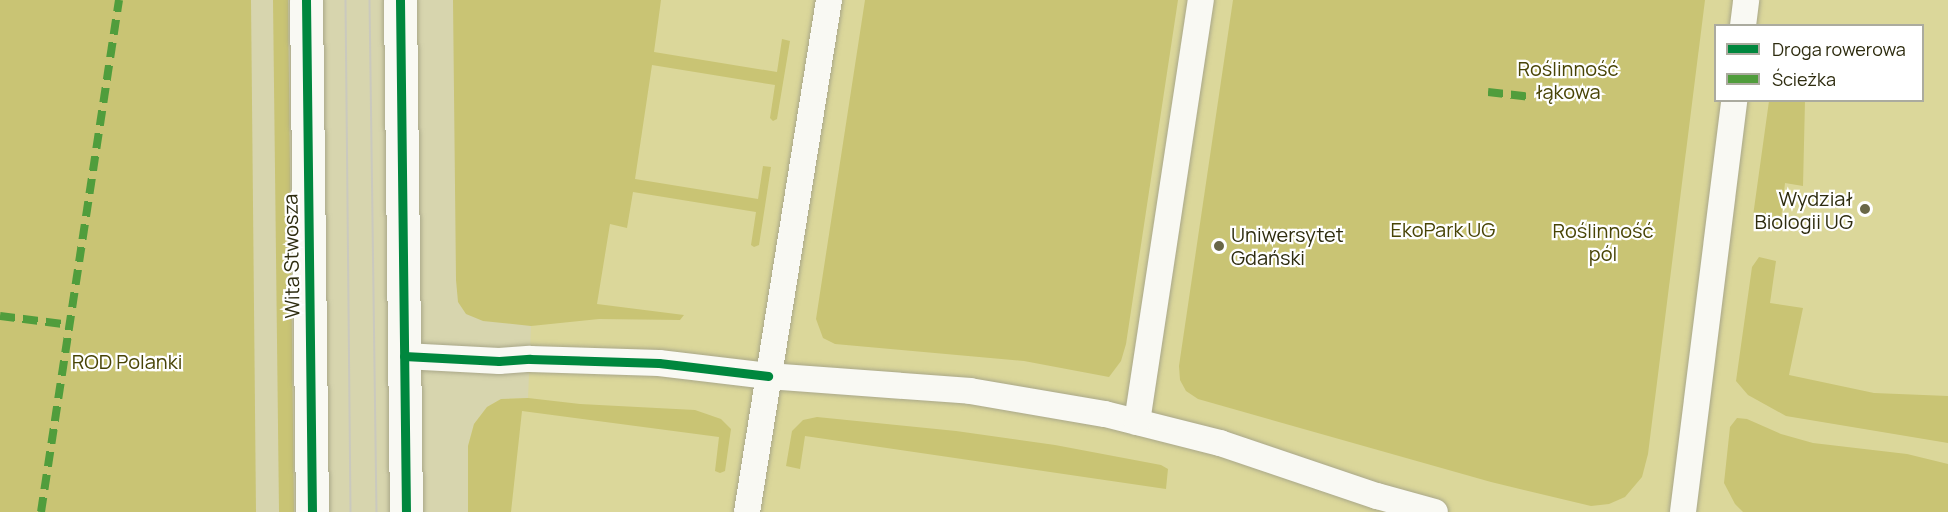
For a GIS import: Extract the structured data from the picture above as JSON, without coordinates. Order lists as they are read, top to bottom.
{
  "streets": {
    "street": ["Wita Stwosza"]
  },
  "parks": [
    "Roślinność łąkowa",
    "EkoPark UG",
    "Roślinność pól",
    "ROD Polanki"
  ],
  "places": ["Wydział Biologii UG", "Uniwersytet Gdański"],
  "legend": ["Droga rowerowa", "Ścieżka"]
}
